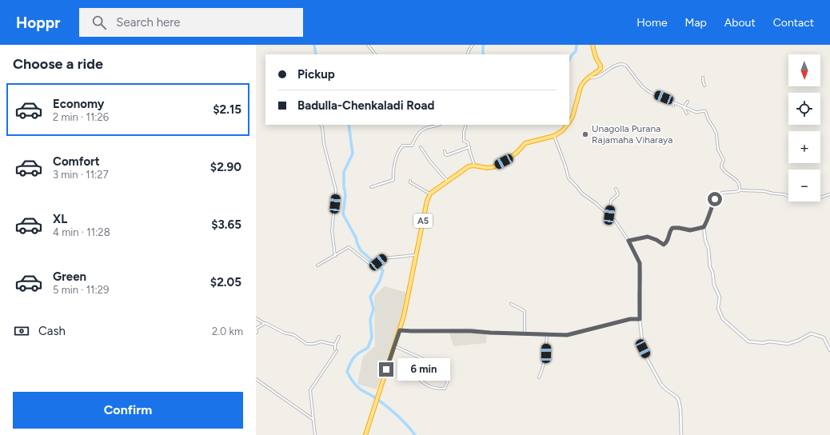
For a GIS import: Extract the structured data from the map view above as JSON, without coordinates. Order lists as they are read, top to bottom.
{
  "streets": {
    "highway": ["A5"]
  },
  "places": ["Unagolla Purana Rajamaha Viharaya"],
  "north": "bottom",
  "page": {
    "header": "Hoppr",
    "search": "Search here",
    "nav": [
      "Home",
      "Map",
      "About",
      "Contact"
    ],
    "heading": "Choose a ride",
    "map_buttons": ["+", "−"],
    "banner": ["Pickup", "Badulla-Chenkaladi Road"],
    "list": [
      {
        "name": "Economy",
        "note": "2 min · 11:26",
        "value": "$2.15"
      },
      {
        "name": "Comfort",
        "note": "3 min · 11:27",
        "value": "$2.90"
      },
      {
        "name": "XL",
        "note": "4 min · 11:28",
        "value": "$3.65"
      },
      {
        "name": "Green",
        "note": "5 min · 11:29",
        "value": "$2.05"
      }
    ],
    "pay": ["Cash", "2.0 km"],
    "bubble": "6 min",
    "buttons": "Confirm"
  }
}
